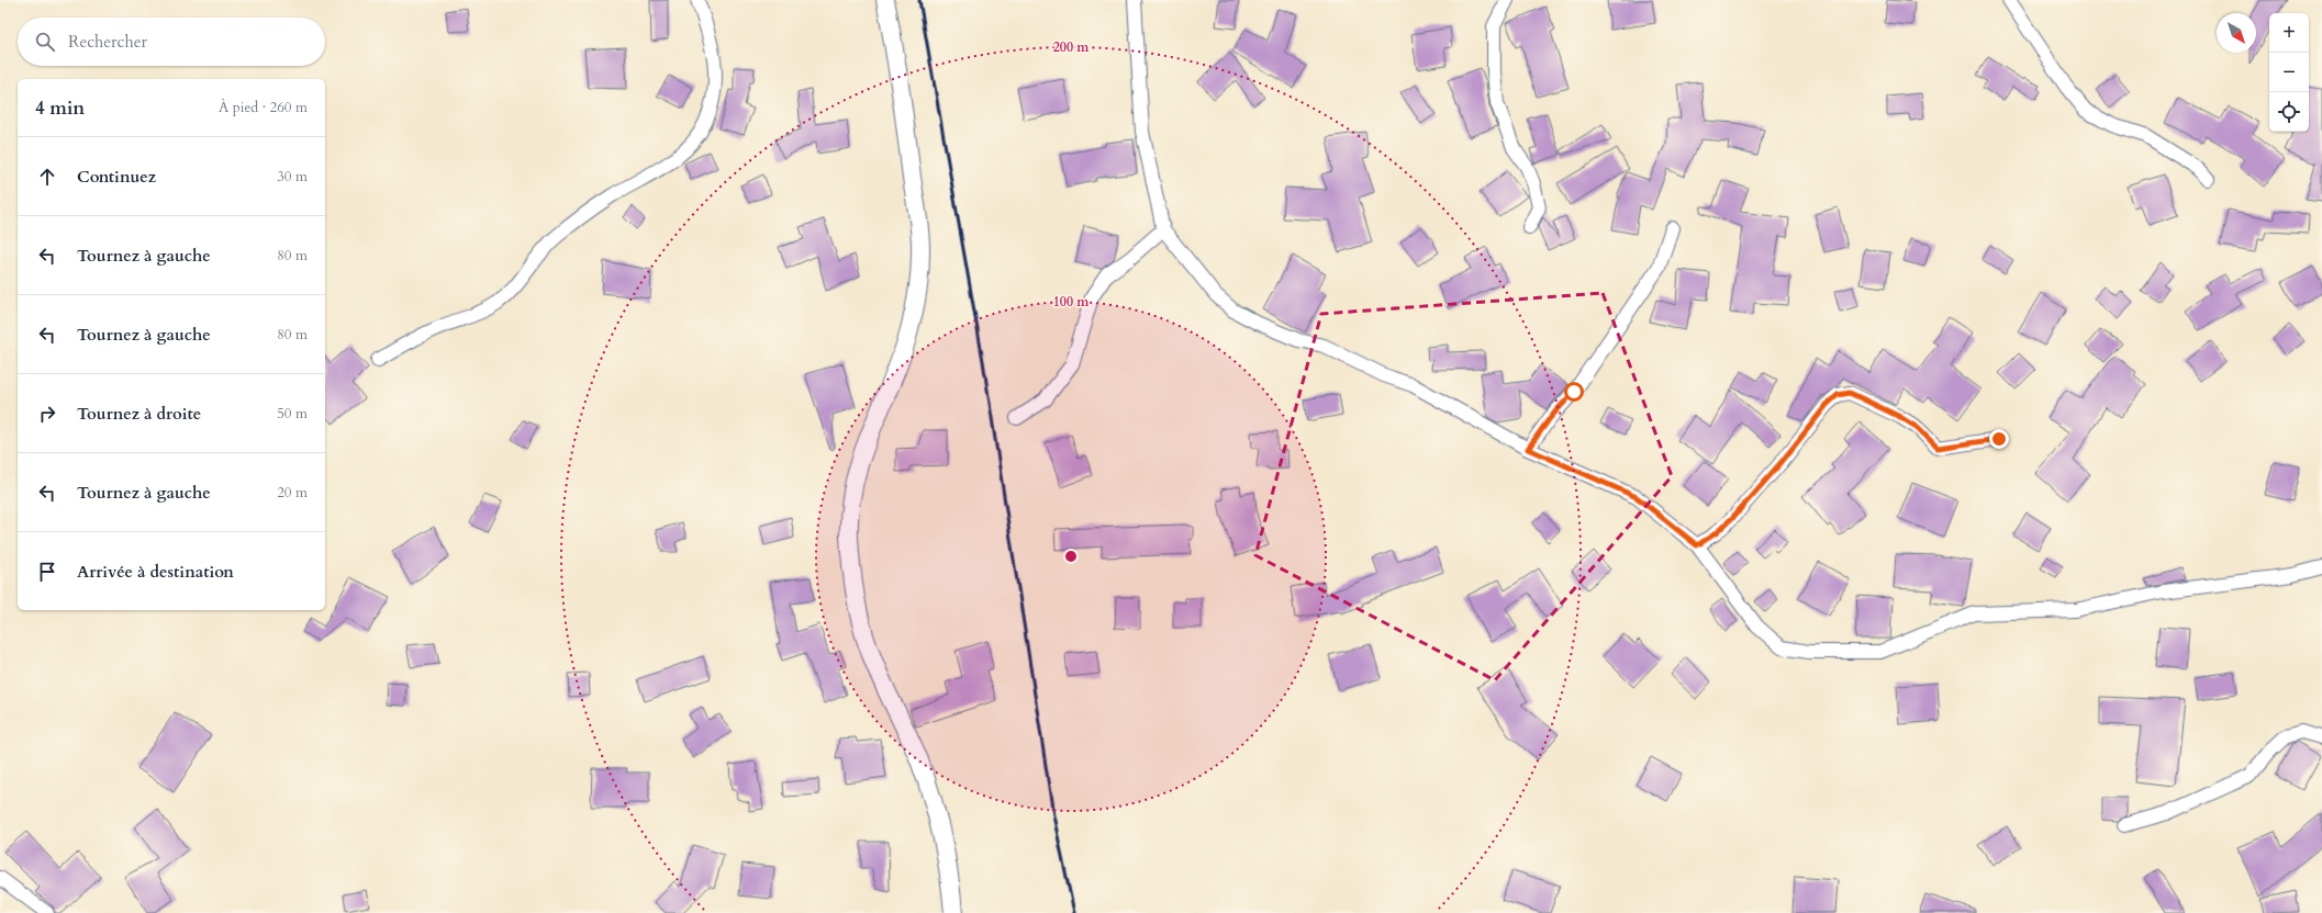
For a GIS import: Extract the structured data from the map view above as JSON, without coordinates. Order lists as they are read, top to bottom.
{
  "north": "bottom right",
  "page": {
    "map_buttons": ["+", "−"],
    "search": "Rechercher",
    "heading": ["4 min", "À pied · 260 m"],
    "list": [
      ["Continuez", "30 m"],
      ["Tournez à gauche", "80 m"],
      ["Tournez à gauche", "80 m"],
      ["Tournez à droite", "50 m"],
      ["Tournez à gauche", "20 m"],
      "Arrivée à destination"
    ]
  },
  "rings": ["200 m", "100 m"]
}
